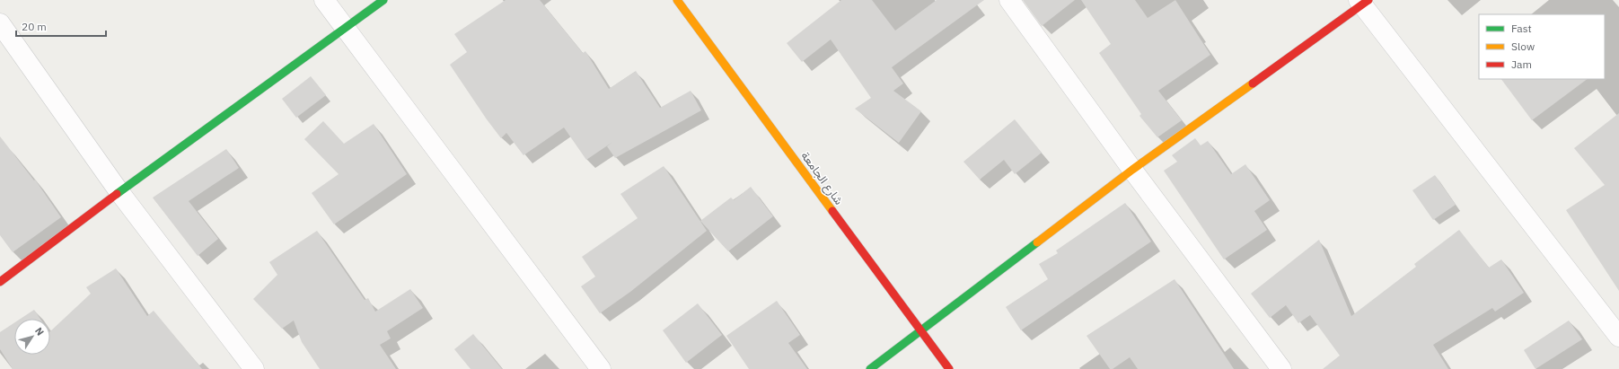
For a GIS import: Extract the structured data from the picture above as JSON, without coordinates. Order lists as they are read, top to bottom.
{
  "streets": {
    "street": ["شارع الجامعة"]
  },
  "legend": ["Fast", "Slow", "Jam"],
  "scale_bar": "20 m",
  "north": "top right"
}
